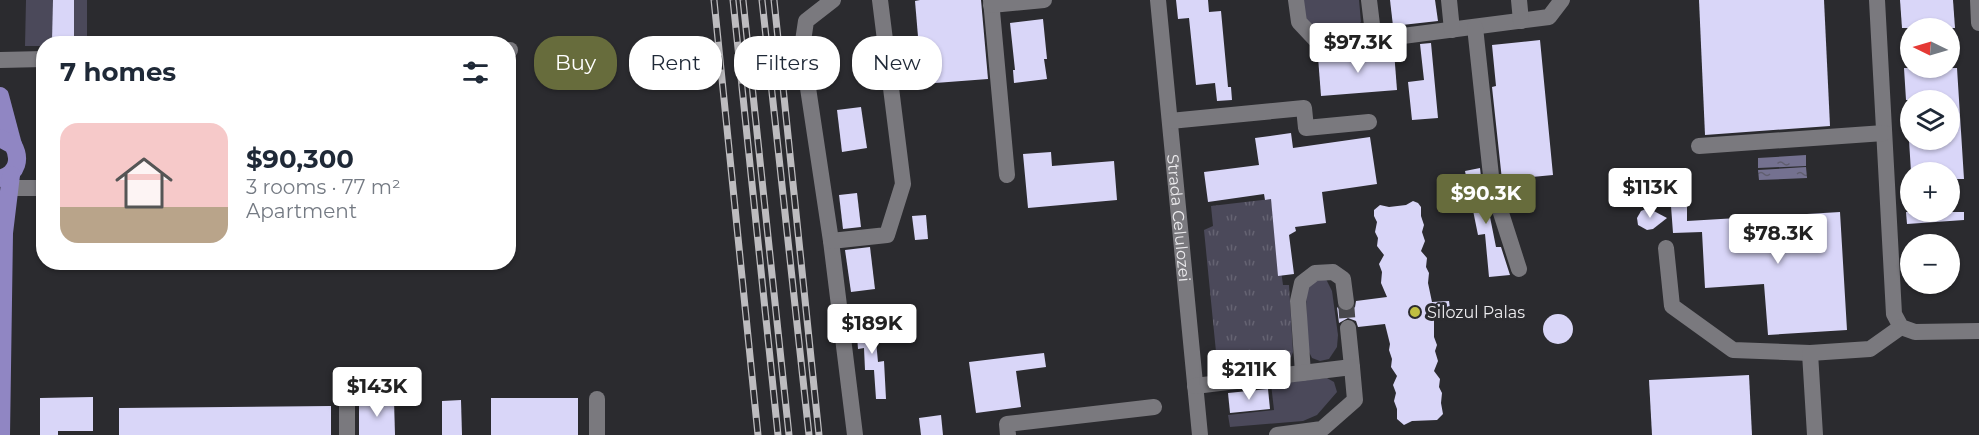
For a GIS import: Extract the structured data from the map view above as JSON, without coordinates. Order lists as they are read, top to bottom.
{
  "streets": {
    "street": ["Strada Celulozei"]
  },
  "places": ["Silozul Palas"],
  "north": "left",
  "page": {
    "map_buttons": ["+", "−"],
    "price": [
      "$97.3K",
      "$113K",
      "$90.3K",
      "$78.3K",
      "$189K",
      "$211K",
      "$143K"
    ],
    "chip": [
      "Buy",
      "Rent",
      "Filters",
      "New"
    ],
    "heading": "7 homes",
    "list": [
      {
        "name": "$90,300",
        "note": "3 rooms · 77 m² · Apartment"
      }
    ]
  }
}
